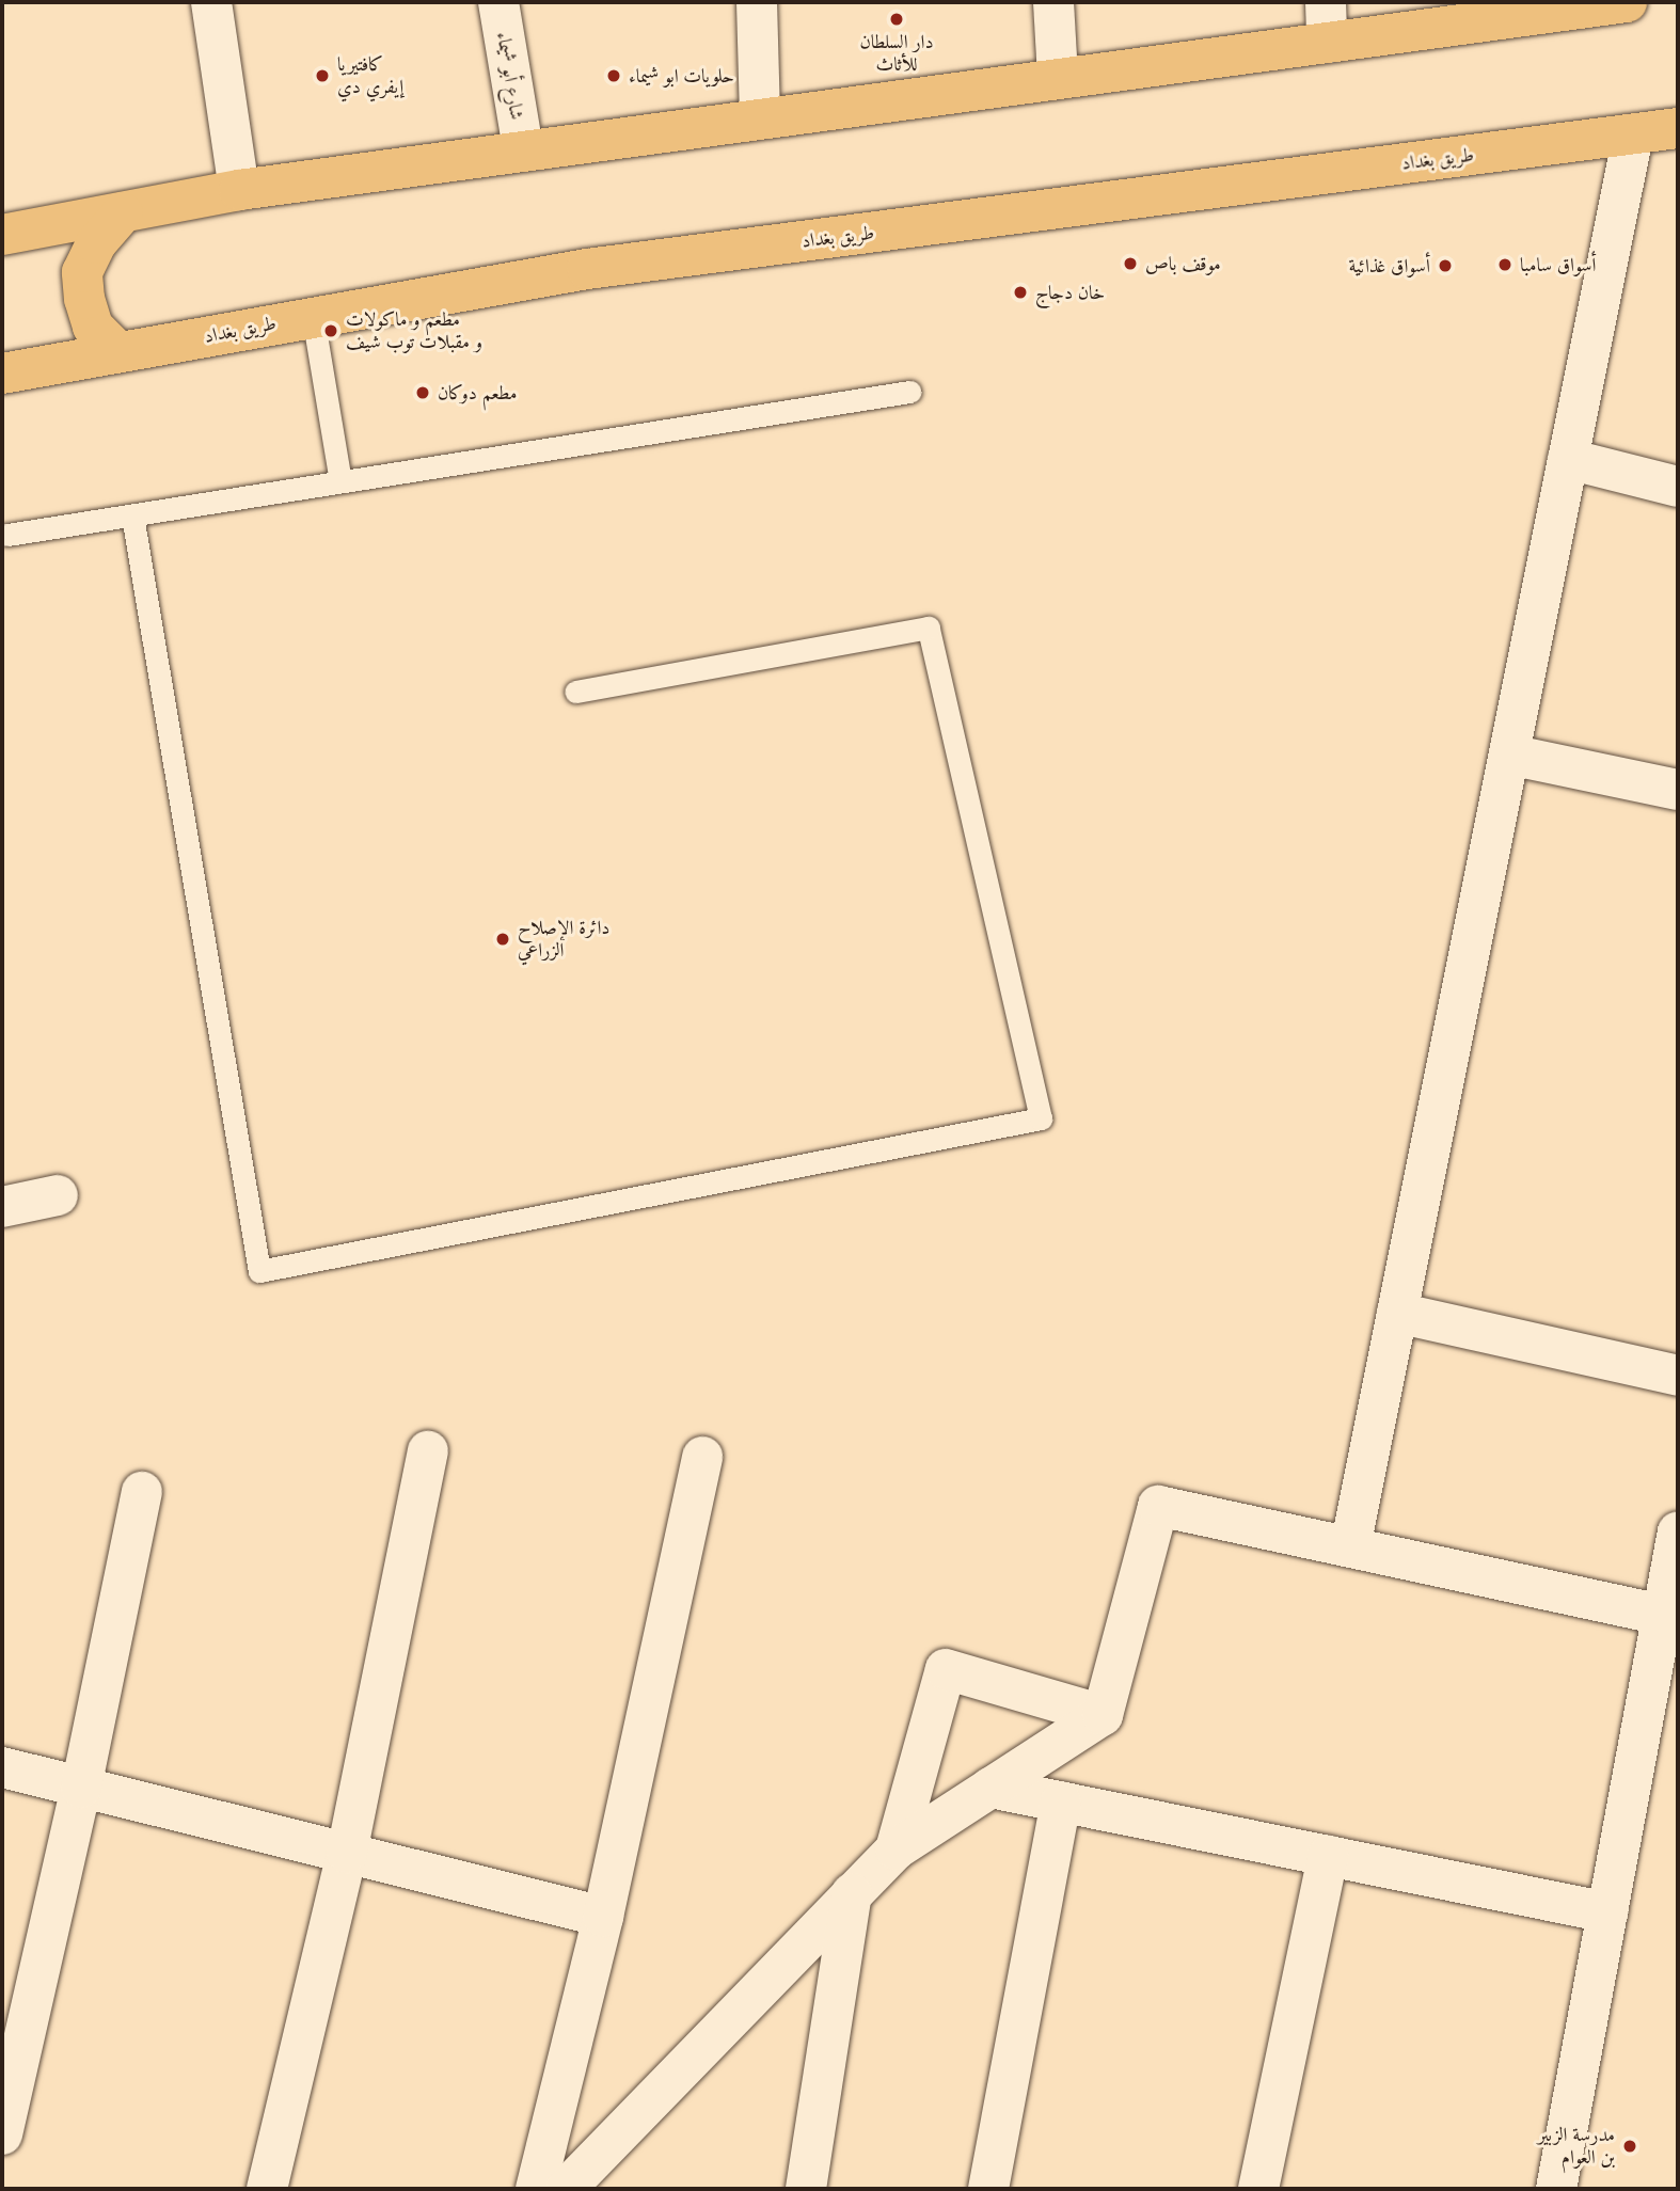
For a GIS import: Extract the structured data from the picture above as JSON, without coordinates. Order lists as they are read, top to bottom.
{
  "streets": {
    "main road": ["طريق بغداد"],
    "street": ["شارع أبو شيماء"]
  },
  "places": [
    "دار السلطان للأثاث",
    "كافتيريا إيفري دي",
    "حلويات ابو شيماء",
    "موقف باص",
    "أسواق سامبا",
    "أسواق غذائية",
    "خان دجاج",
    "مطعم و ماكولات و مقبلات توب شيف",
    "مطعم دوكان",
    "دائرة الإصلاح الزراعي",
    "مدرسة الزبير بن العوام"
  ]
}
